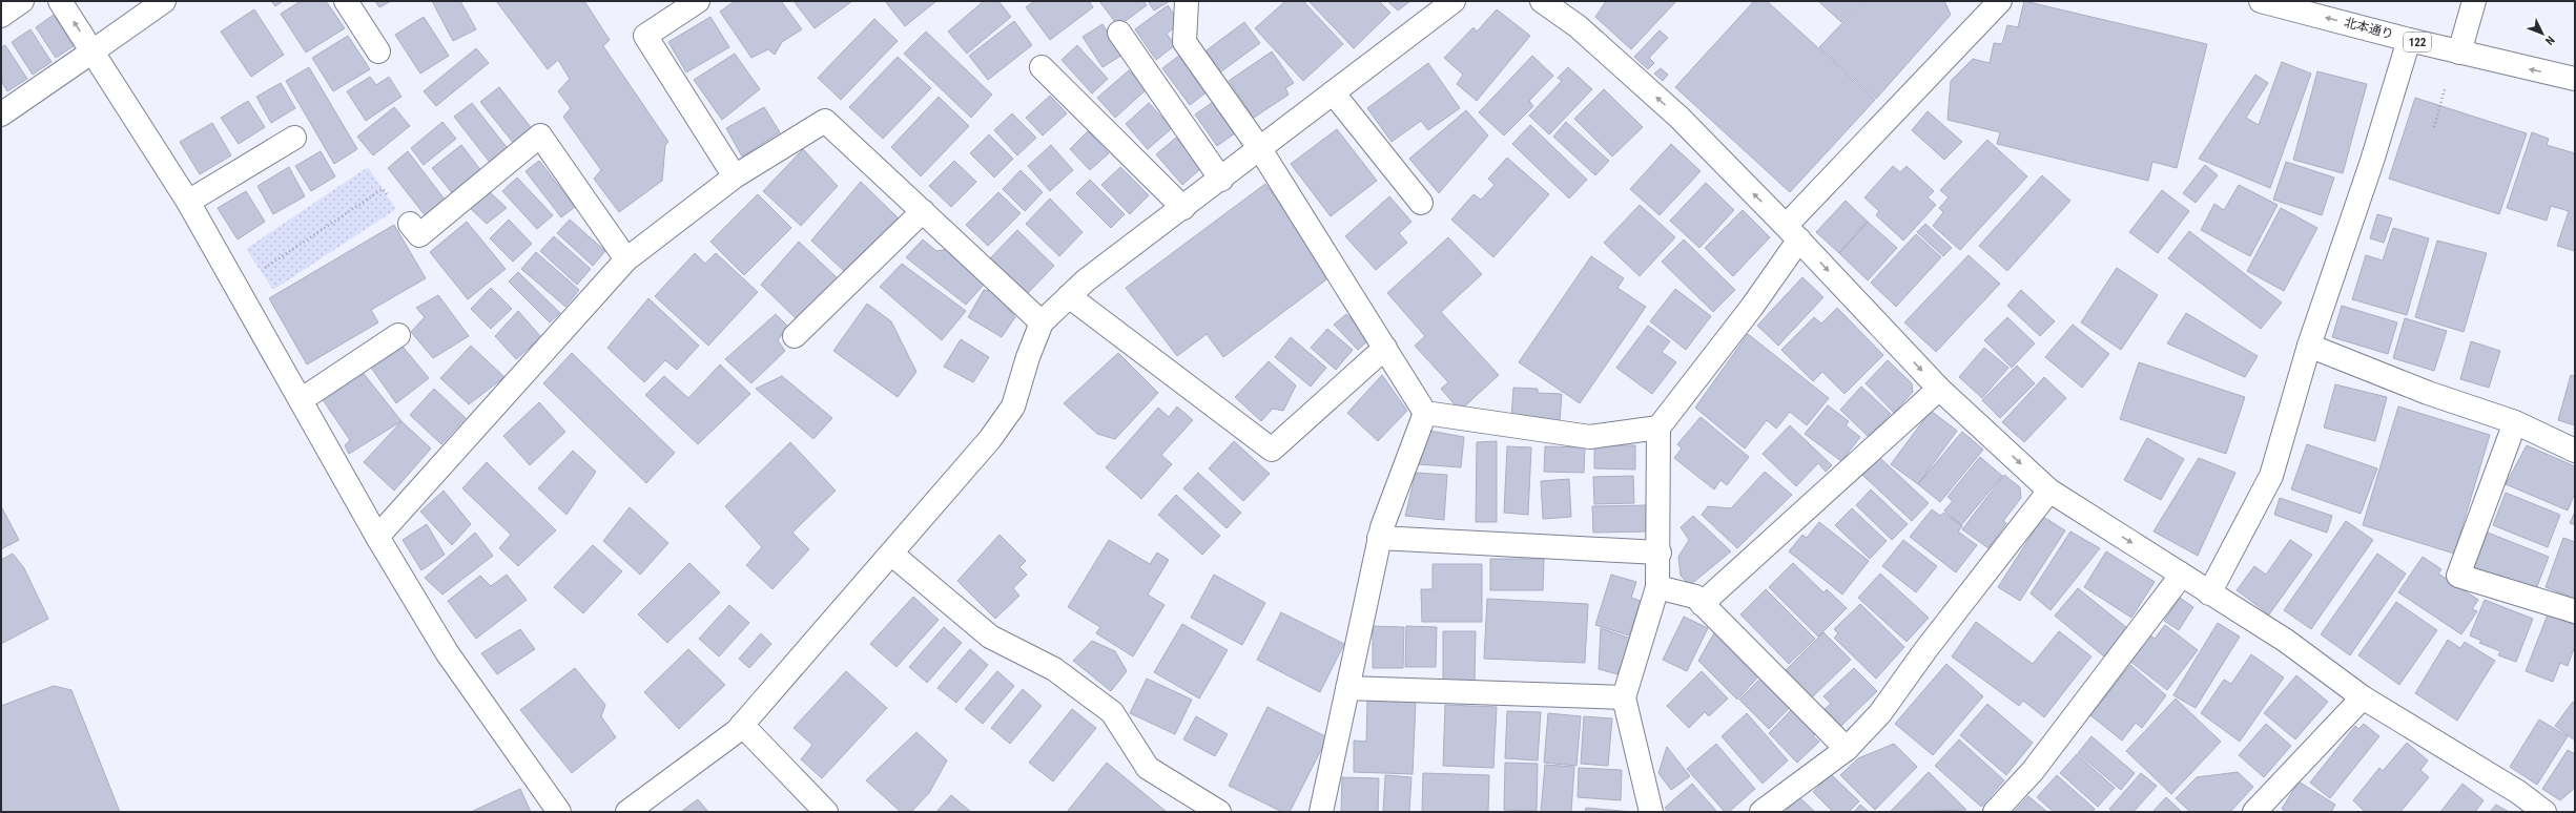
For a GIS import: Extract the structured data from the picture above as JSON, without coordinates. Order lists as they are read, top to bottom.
{
  "streets": {
    "main road": ["北本通り", "122"]
  },
  "one_way": ["北本通り"],
  "north": "bottom right"
}
